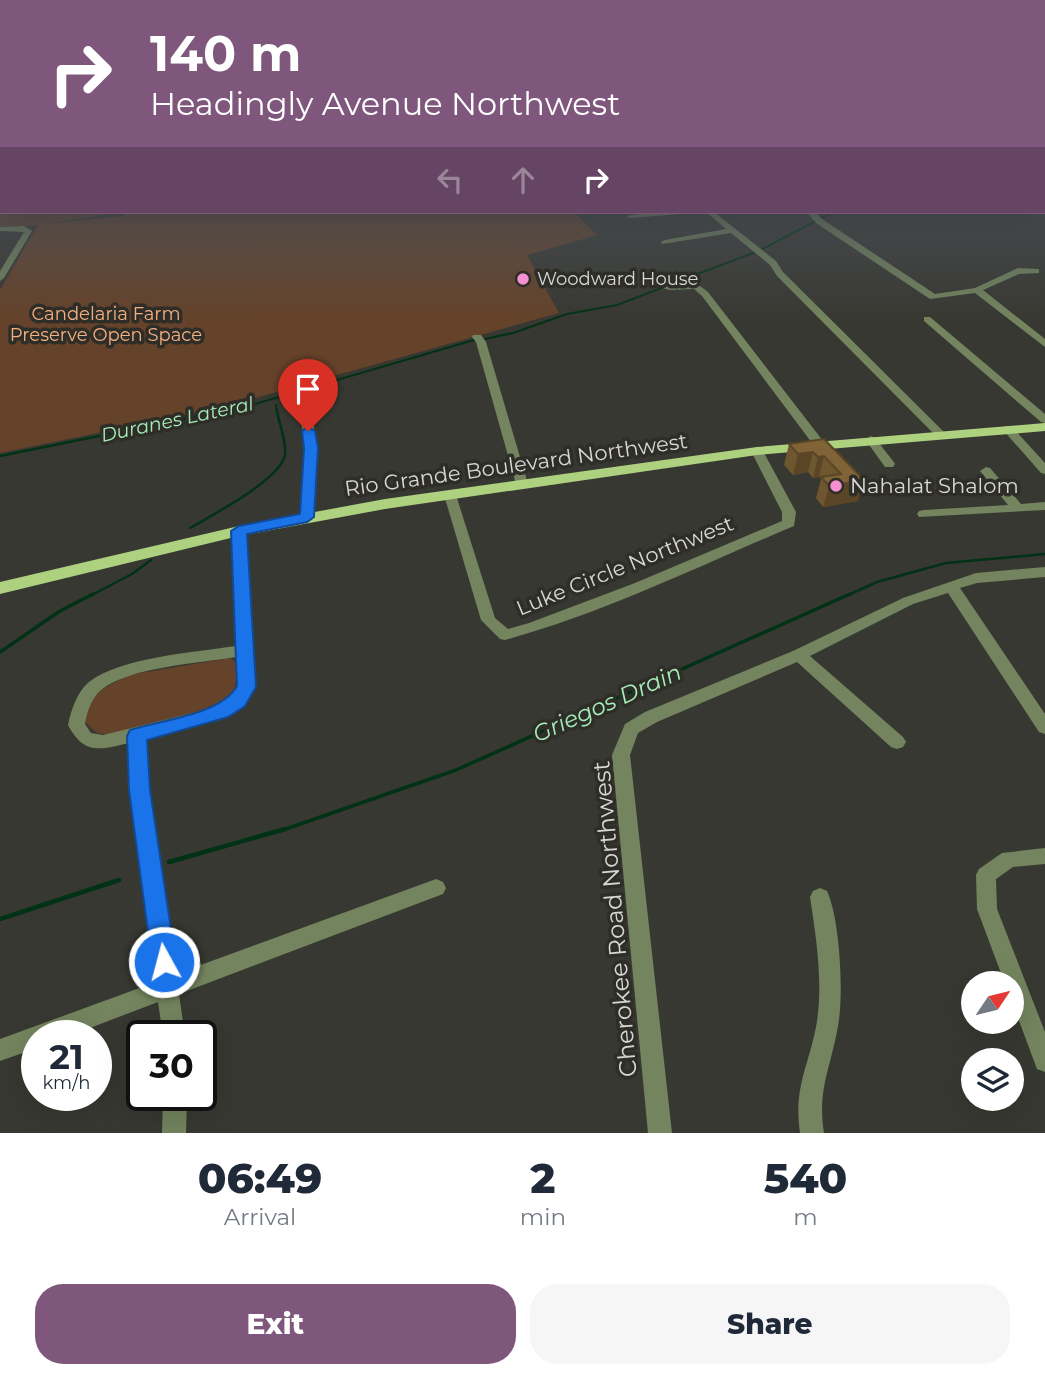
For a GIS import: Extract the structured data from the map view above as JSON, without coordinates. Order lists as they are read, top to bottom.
{
  "streets": {
    "main road": ["Rio Grande Boulevard Northwest"],
    "street": ["Luke Circle Northwest", "Cherokee Road Northwest"]
  },
  "crossings": [
    ["Rio Grande Boulevard Northwest", "Luke Circle Northwest"]
  ],
  "water": ["Duranes Lateral", "Griegos Drain"],
  "parks": ["Candelaria Farm Preserve Open Space"],
  "places": ["Woodward House", "Nahalat Shalom"],
  "north": "top right",
  "page": {
    "turn": ["140 m", "Headingly Avenue Northwest"],
    "speed": "21 km/h",
    "limit": "30",
    "eta": [
      "06:49",
      "Arrival",
      "2",
      "min",
      "540",
      "m"
    ],
    "buttons": ["Exit", "Share"]
  }
}
